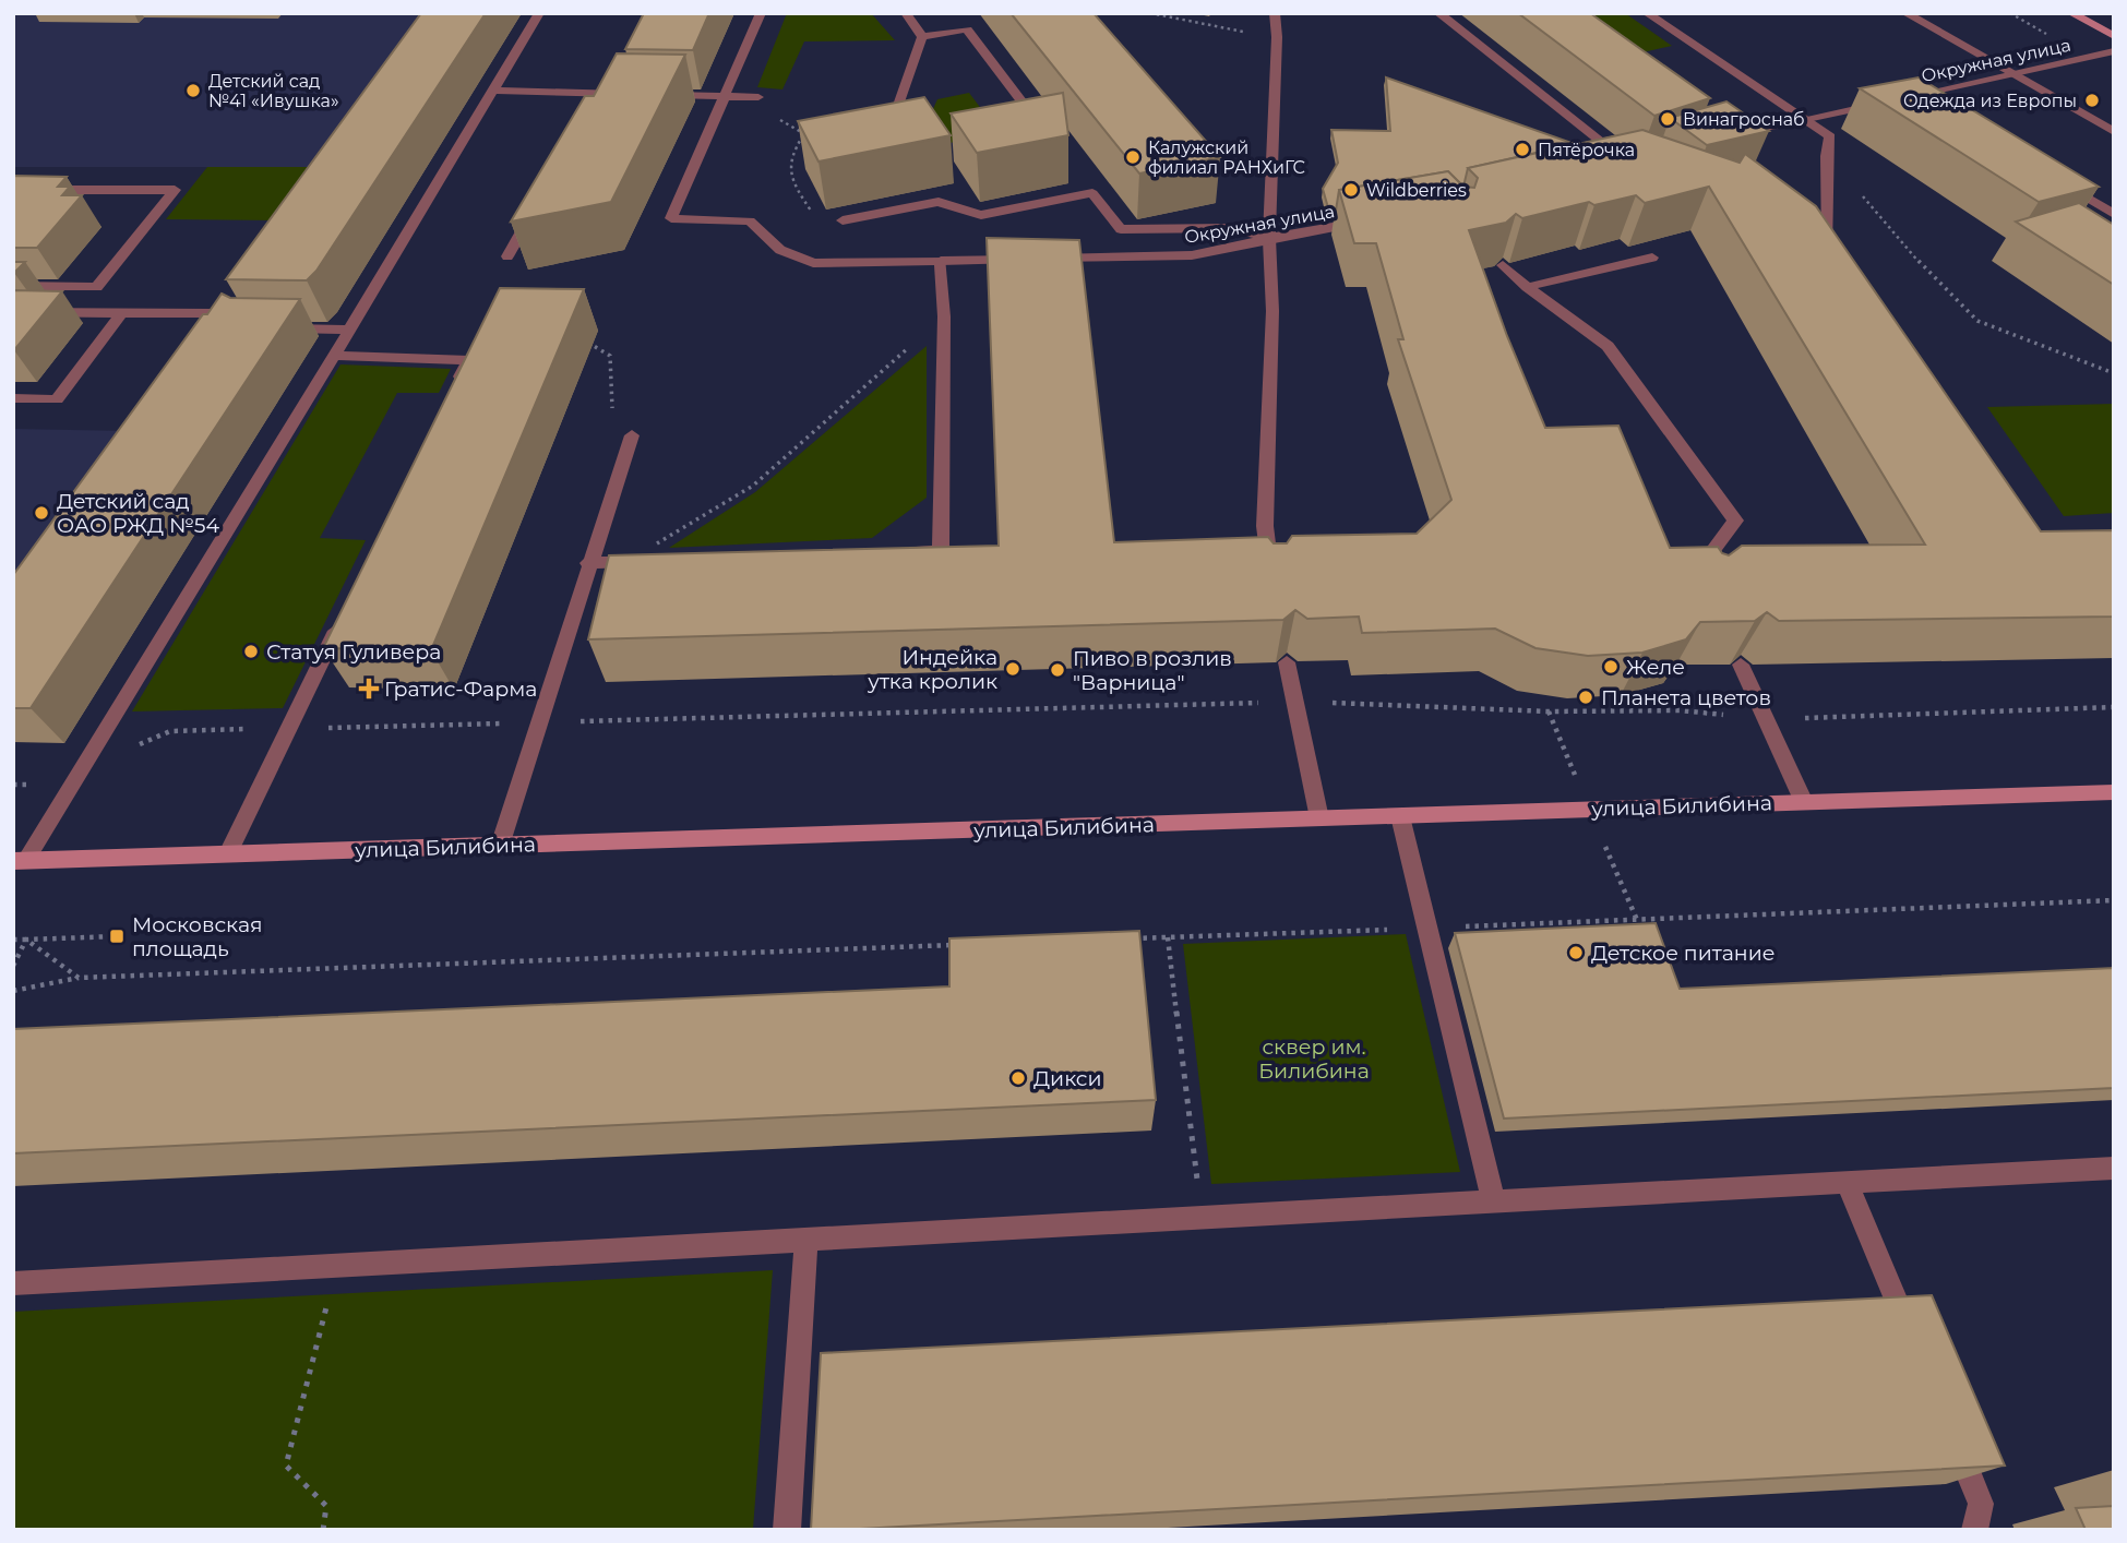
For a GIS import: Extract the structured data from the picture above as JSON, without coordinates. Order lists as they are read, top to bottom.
{
  "streets": {
    "main road": ["улица Билибина"],
    "street": ["Окружная улица"]
  },
  "parks": ["сквер им. Билибина"],
  "places": {
    "other": [
      "Детский сад №41 «Ивушка»",
      "Одежда из Европы",
      "Винагроснаб",
      "Пятёрочка",
      "Калужский филиал РАНХиГС",
      "Wildberries",
      "Детский сад ОАО РЖД №54",
      "Статуя Гуливера",
      "Желе",
      "Индейка утка кролик",
      "Пиво в розлив \"Варница\"",
      "Планета цветов",
      "Детское питание",
      "Дикси"
    ],
    "health": ["Гратис-Фарма"],
    "transit": ["Московская площадь"]
  }
}
